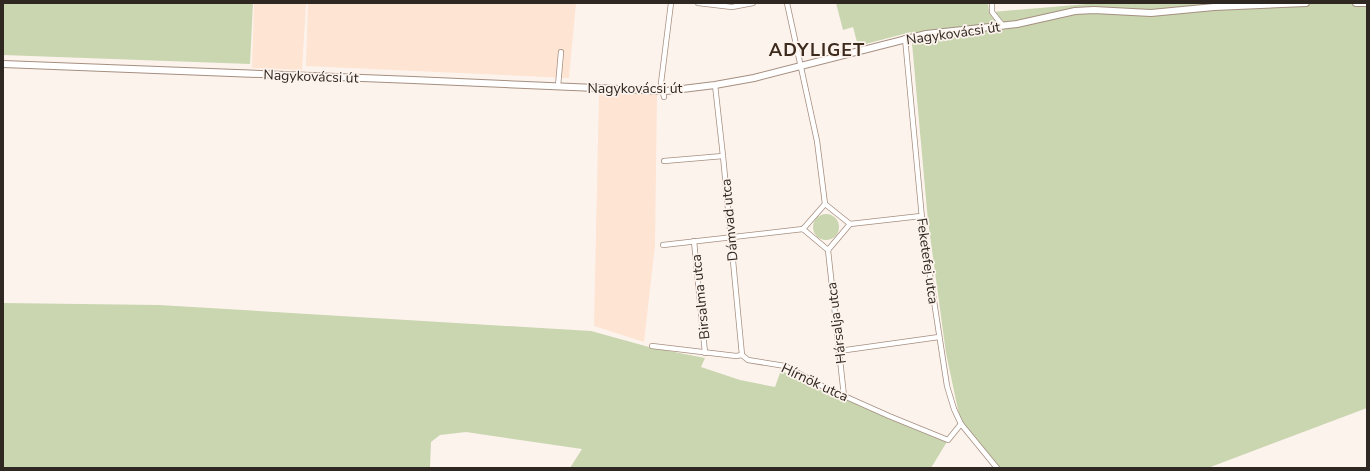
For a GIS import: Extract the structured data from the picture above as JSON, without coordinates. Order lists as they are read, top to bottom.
{
  "streets": {
    "street": [
      "Nagykovácsi út",
      "Dámvad utca",
      "Feketefej utca",
      "Birsalma utca",
      "Hársalja utca",
      "Hírnök utca"
    ]
  },
  "crossings": [
    ["Nagykovácsi út", "Dámvad utca"],
    ["Nagykovácsi út", "Feketefej utca"],
    ["Dámvad utca", "Hírnök utca"],
    ["Feketefej utca", "Hírnök utca"],
    ["Birsalma utca", "Hírnök utca"],
    ["Hársalja utca", "Hírnök utca"]
  ],
  "districts": ["ADYLIGET"]
}
